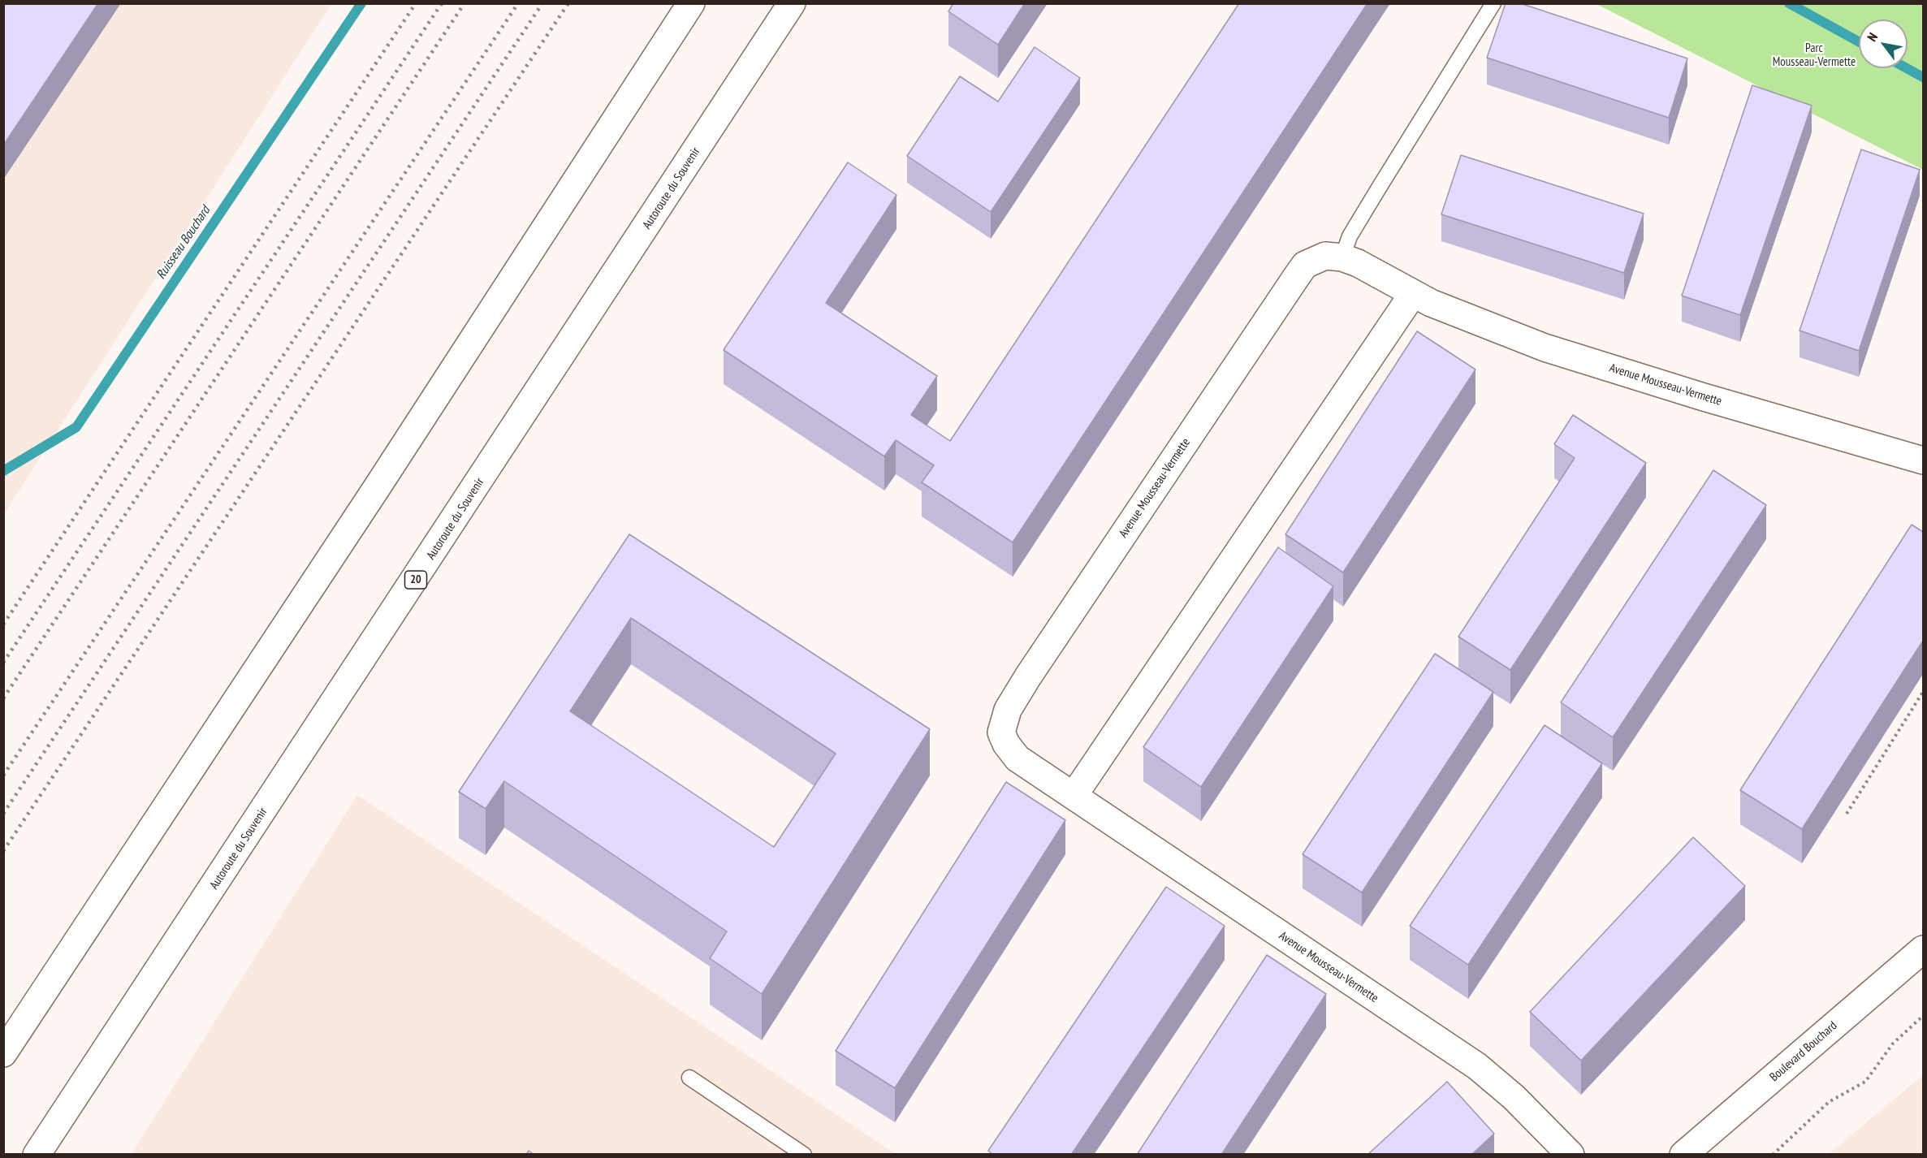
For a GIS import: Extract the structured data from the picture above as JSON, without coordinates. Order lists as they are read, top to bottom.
{
  "streets": {
    "main road": [
      "Autoroute du Souvenir",
      "Avenue Mousseau-Vermette",
      "20",
      "Boulevard Bouchard"
    ]
  },
  "water": ["Ruisseau Bouchard"],
  "parks": ["Parc Mousseau-Vermette"],
  "north": "top left"
}
